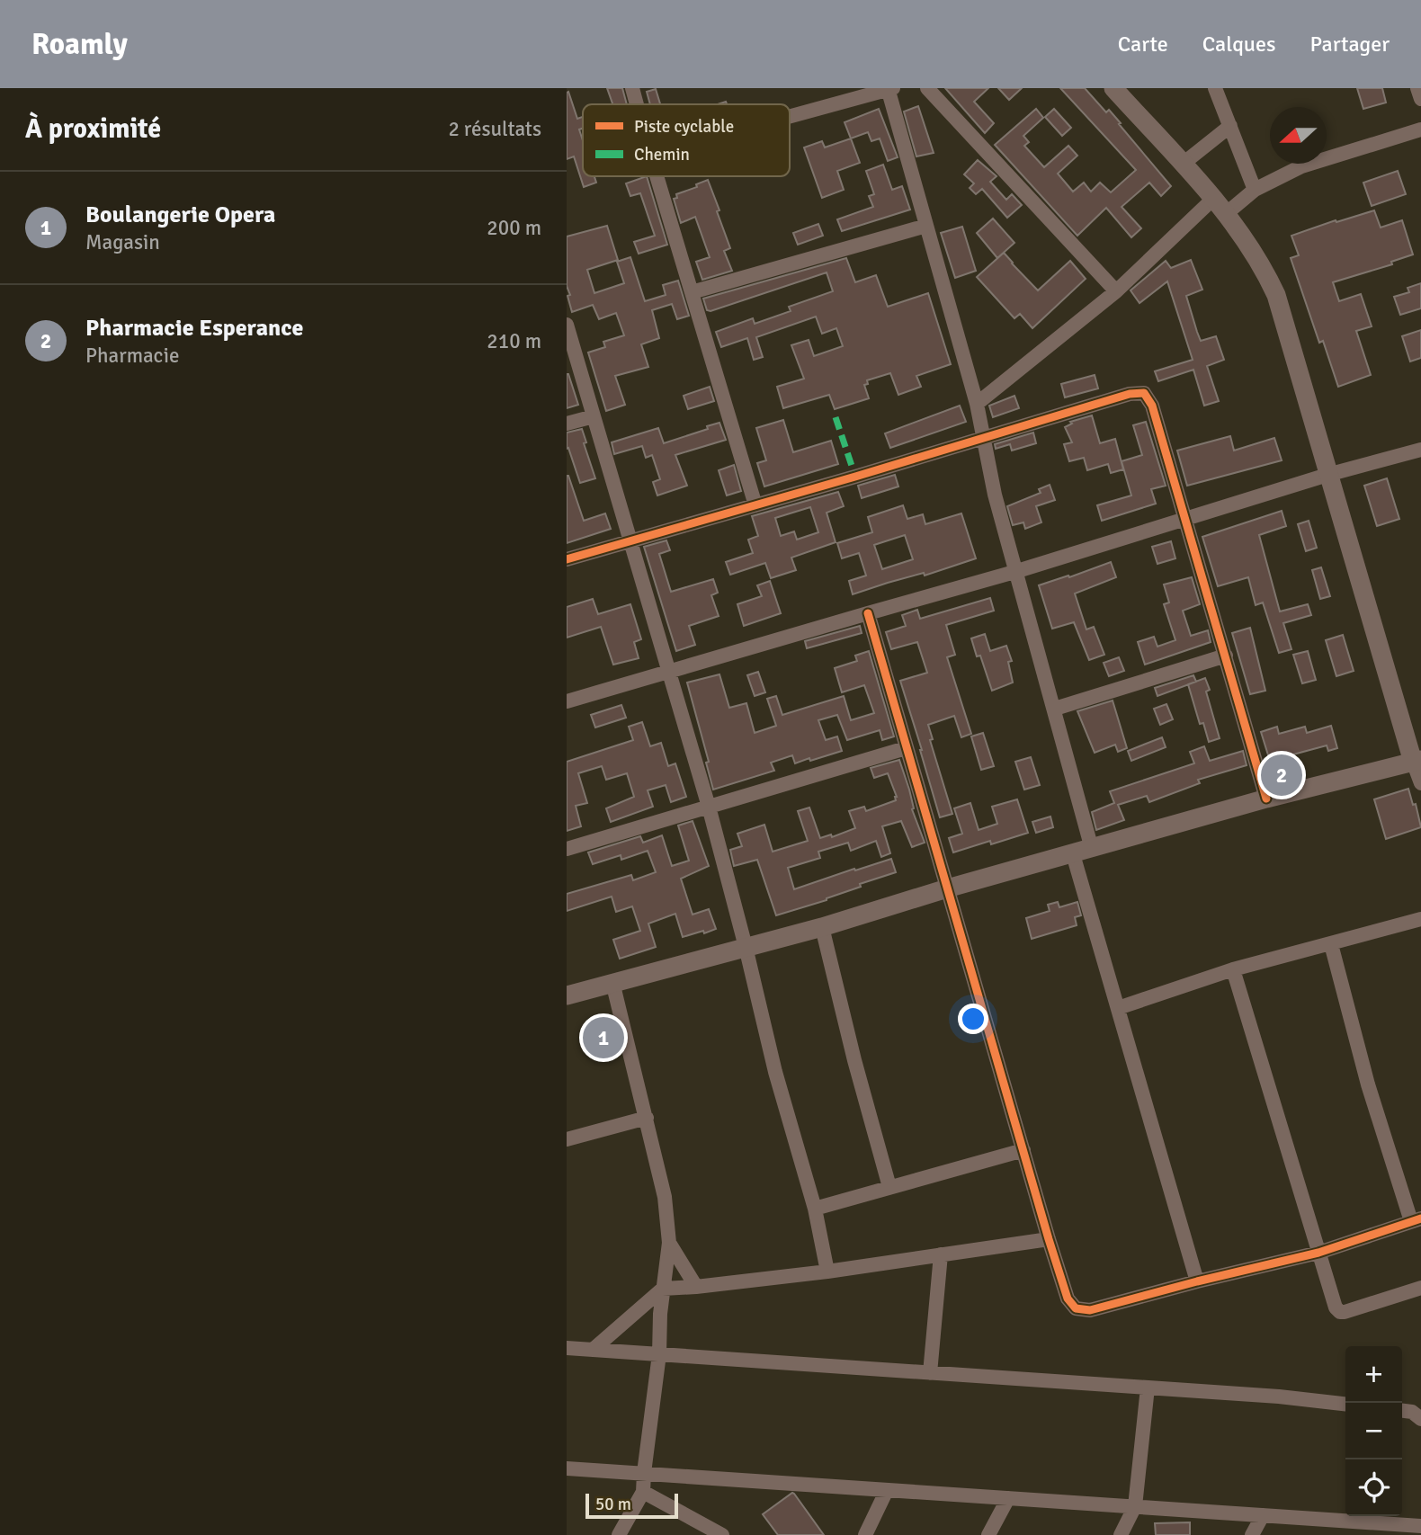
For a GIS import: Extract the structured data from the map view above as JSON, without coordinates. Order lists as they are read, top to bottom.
{
  "legend": ["Piste cyclable", "Chemin"],
  "scale_bar": "50 m",
  "north": "left",
  "page": {
    "header": "Roamly",
    "nav": ["Carte", "Calques", "Partager"],
    "heading": ["À proximité", "2 résultats"],
    "list": [
      {
        "mark": "1",
        "name": "Boulangerie Opera",
        "note": "Magasin",
        "value": "200 m"
      },
      {
        "mark": "2",
        "name": "Pharmacie Esperance",
        "note": "Pharmacie",
        "value": "210 m"
      }
    ],
    "pins": ["2", "1"],
    "map_buttons": ["+", "−"],
    "scale": "50 m"
  }
}
